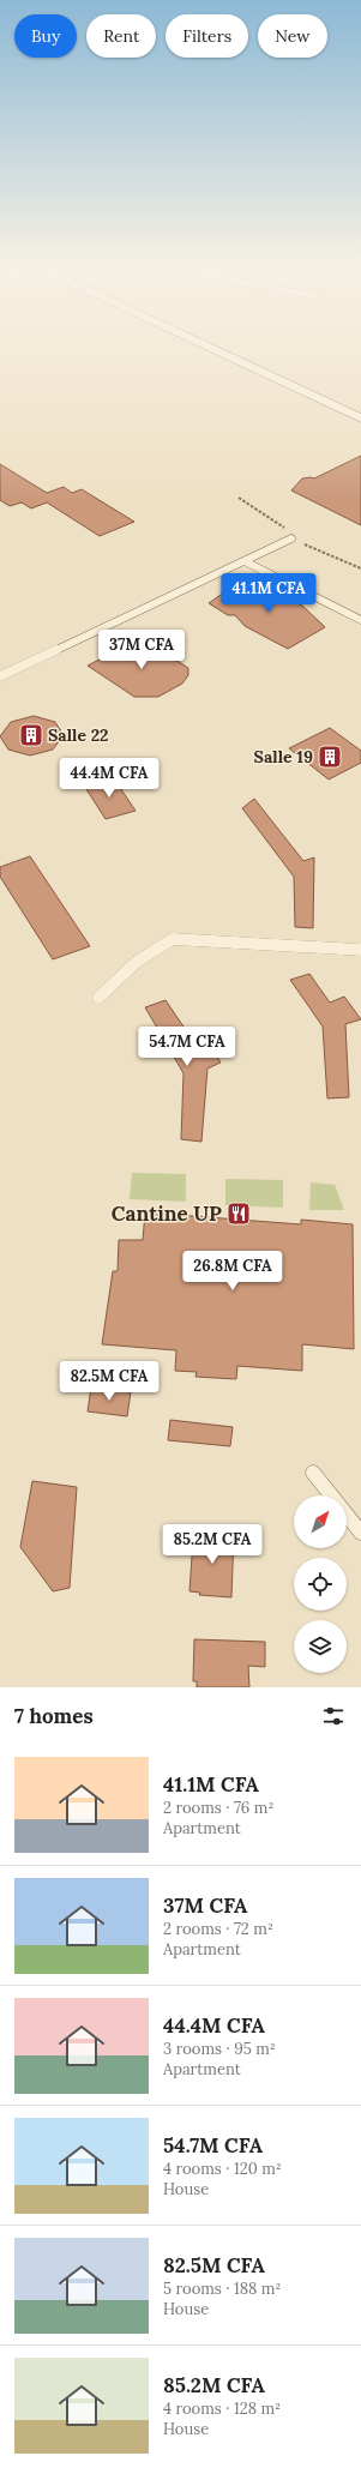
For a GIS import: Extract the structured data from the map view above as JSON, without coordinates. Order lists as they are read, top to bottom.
{
  "places": {
    "building": ["Salle 22", "Salle 19"],
    "restaurant": ["Cantine UP"]
  },
  "north": "top right",
  "page": {
    "chip": [
      "Buy",
      "Rent",
      "Filters",
      "New"
    ],
    "price": [
      "41.1M CFA",
      "37M CFA",
      "44.4M CFA",
      "54.7M CFA",
      "26.8M CFA",
      "82.5M CFA",
      "85.2M CFA"
    ],
    "heading": "7 homes",
    "list": [
      {
        "name": "41.1M CFA",
        "note": "2 rooms · 76 m² · Apartment"
      },
      {
        "name": "37M CFA",
        "note": "2 rooms · 72 m² · Apartment"
      },
      {
        "name": "44.4M CFA",
        "note": "3 rooms · 95 m² · Apartment"
      },
      {
        "name": "54.7M CFA",
        "note": "4 rooms · 120 m² · House"
      },
      {
        "name": "82.5M CFA",
        "note": "5 rooms · 188 m² · House"
      },
      {
        "name": "85.2M CFA",
        "note": "4 rooms · 128 m² · House"
      }
    ]
  }
}
